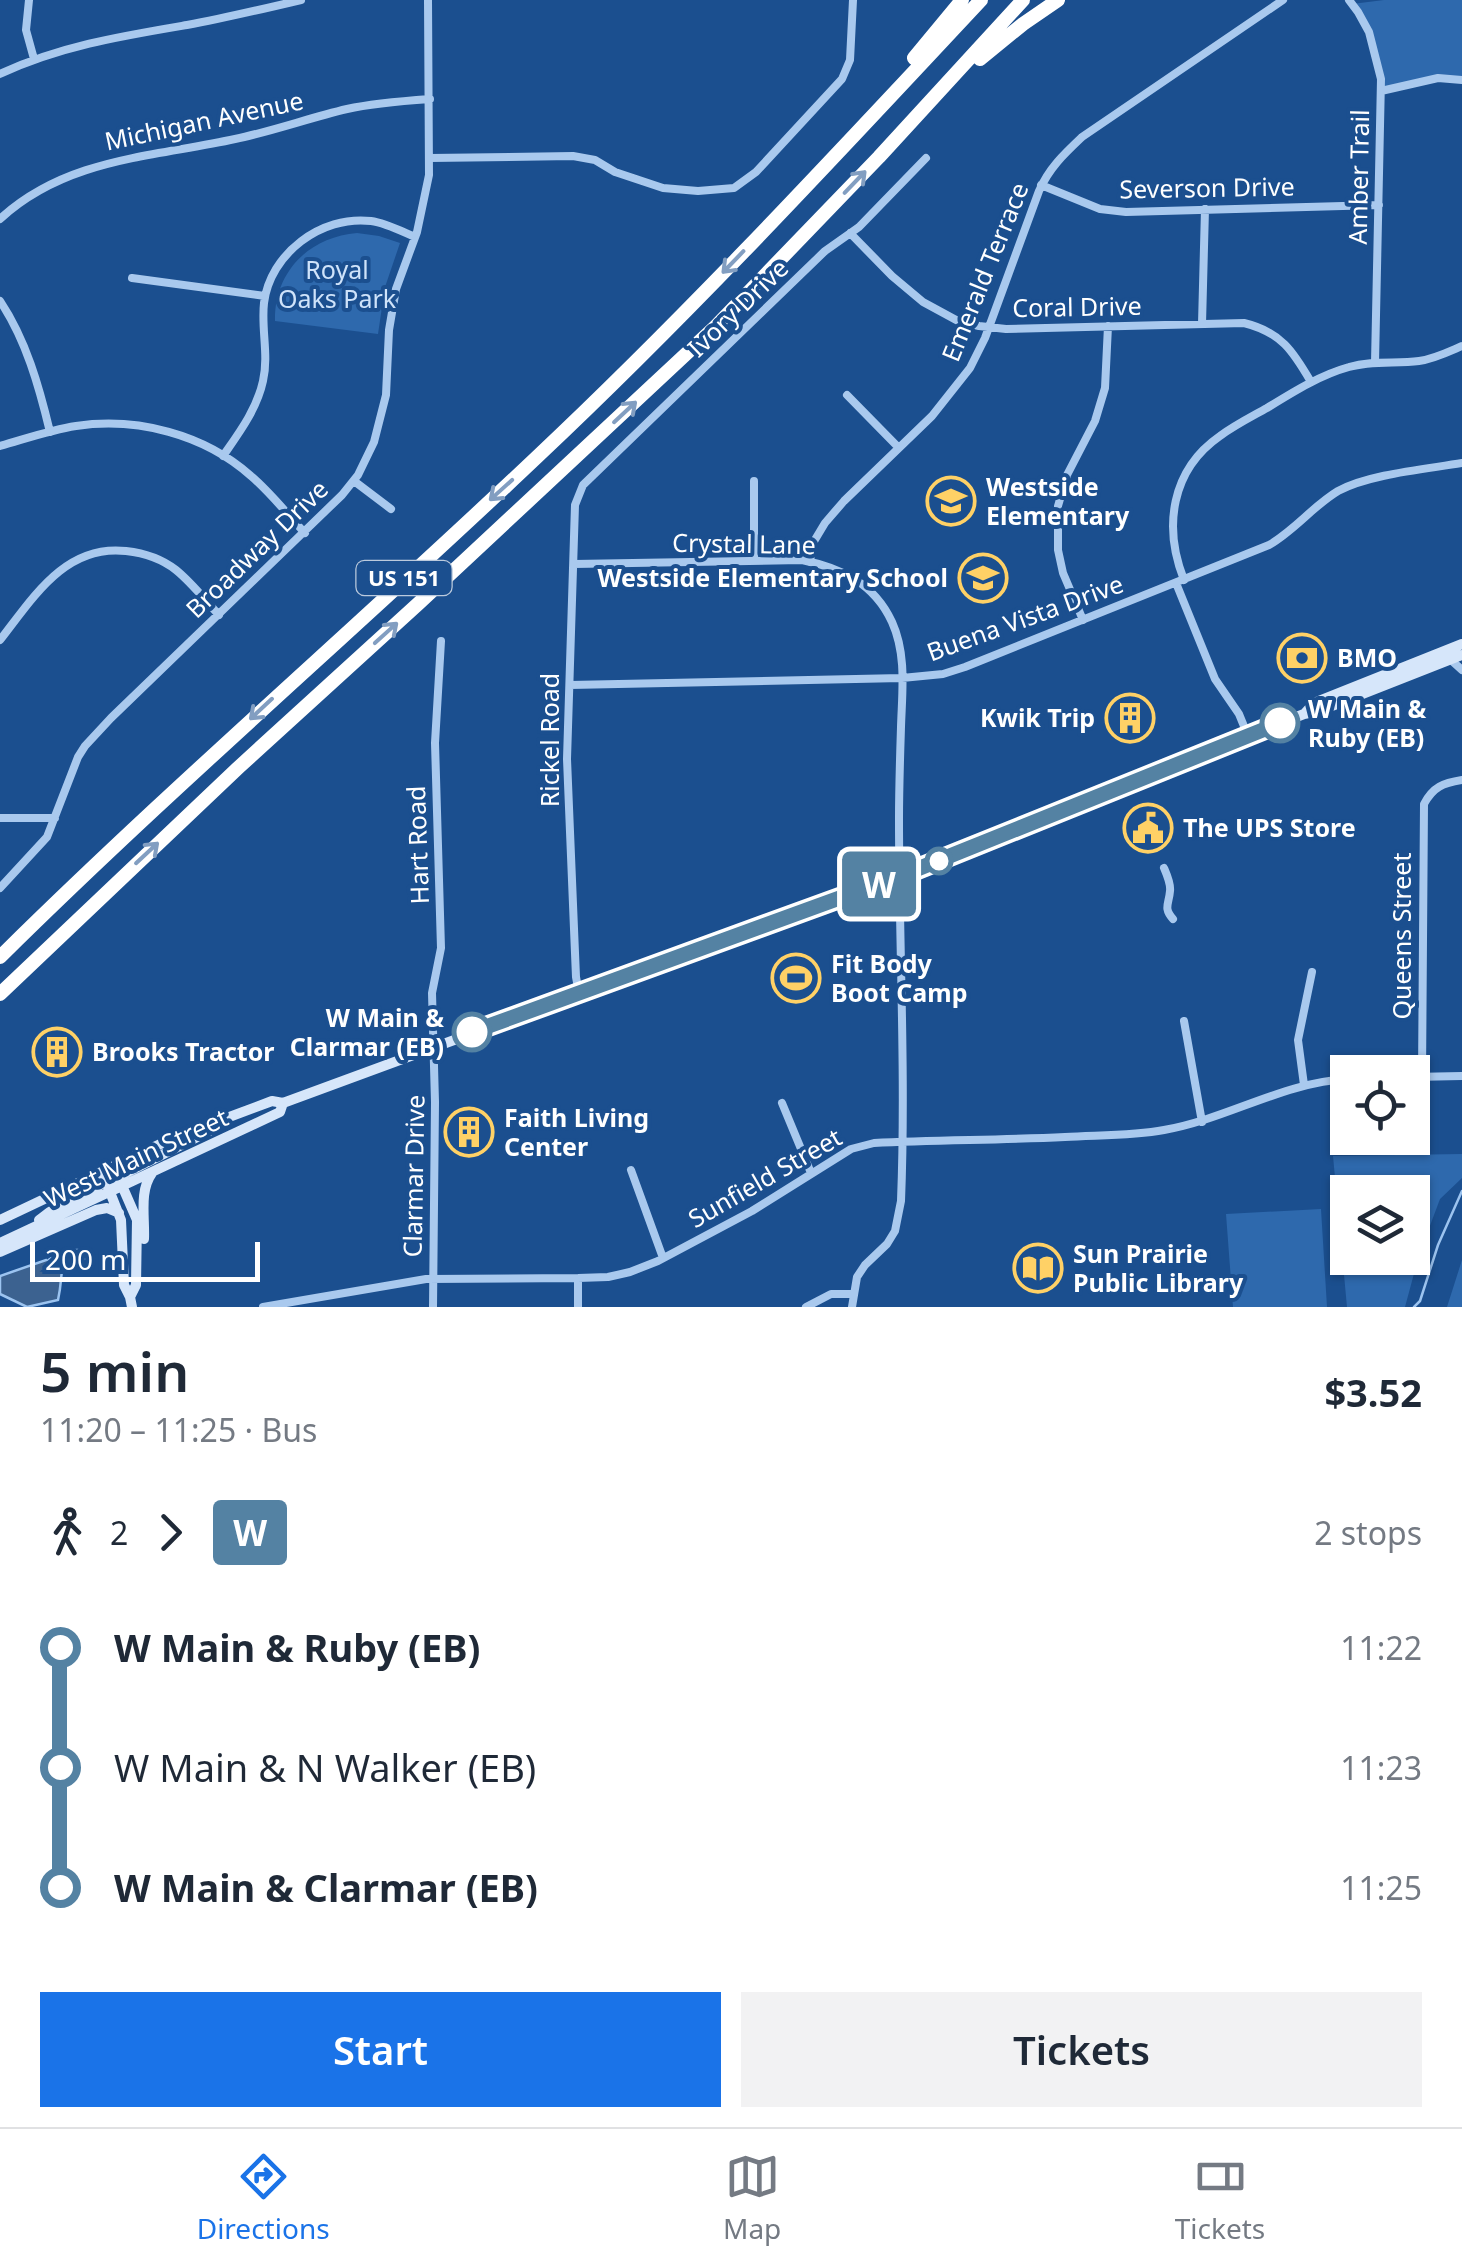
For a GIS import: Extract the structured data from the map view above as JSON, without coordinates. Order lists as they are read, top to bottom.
{
  "streets": {
    "highway": ["US 151"],
    "main road": ["West Main Street"],
    "street": [
      "Michigan Avenue",
      "Amber Trail",
      "Severson Drive",
      "Emerald Terrace",
      "Coral Drive",
      "Ivory Drive",
      "Crystal Lane",
      "Broadway Drive",
      "Buena Vista Drive",
      "Rickel Road",
      "Hart Road",
      "Queens Street",
      "Clarmar Drive",
      "Sunfield Street"
    ]
  },
  "crossings": [
    ["Michigan Avenue", "Broadway Drive"],
    ["Amber Trail", "Severson Drive"],
    ["Severson Drive", "Emerald Terrace"],
    ["Emerald Terrace", "Coral Drive"],
    ["Emerald Terrace", "Crystal Lane"],
    ["Coral Drive", "Ivory Drive"],
    ["Ivory Drive", "Rickel Road"],
    ["Crystal Lane", "Buena Vista Drive"],
    ["Crystal Lane", "Rickel Road"],
    ["Crystal Lane", "West Main Street"],
    ["Crystal Lane", "Sunfield Street"],
    ["Buena Vista Drive", "Rickel Road"],
    ["Rickel Road", "West Main Street"],
    ["Hart Road", "West Main Street"],
    ["Hart Road", "Clarmar Drive"],
    ["West Main Street", "Clarmar Drive"],
    ["Clarmar Drive", "Sunfield Street"]
  ],
  "parks": ["Royal Oaks Park"],
  "places": {
    "school or university": ["Westside Elementary", "Westside Elementary School"],
    "bank": ["BMO"],
    "building": ["Kwik Trip", "Brooks Tractor", "Faith Living Center"],
    "other": ["W Main & Ruby (EB)", "W Main & Clarmar (EB)"],
    "public building": ["The UPS Store"],
    "sports": ["Fit Body Boot Camp"],
    "library": ["Sun Prairie Public Library"]
  },
  "lines": ["bus line W"],
  "scale_bar": "200 m",
  "page": {
    "on_map": "W",
    "scale": "200 m",
    "heading": ["5 min", "11:20 – 11:25 · Bus", "$3.52"],
    "legs": ["2", "W", "2 stops"],
    "list": [
      {
        "name": "W Main & Ruby (EB)",
        "value": "11:22"
      },
      {
        "name": "W Main & N Walker (EB)",
        "value": "11:23"
      },
      {
        "name": "W Main & Clarmar (EB)",
        "value": "11:25"
      }
    ],
    "buttons": ["Start", "Tickets"],
    "tabs": ["Directions", "Map", "Tickets"]
  }
}
